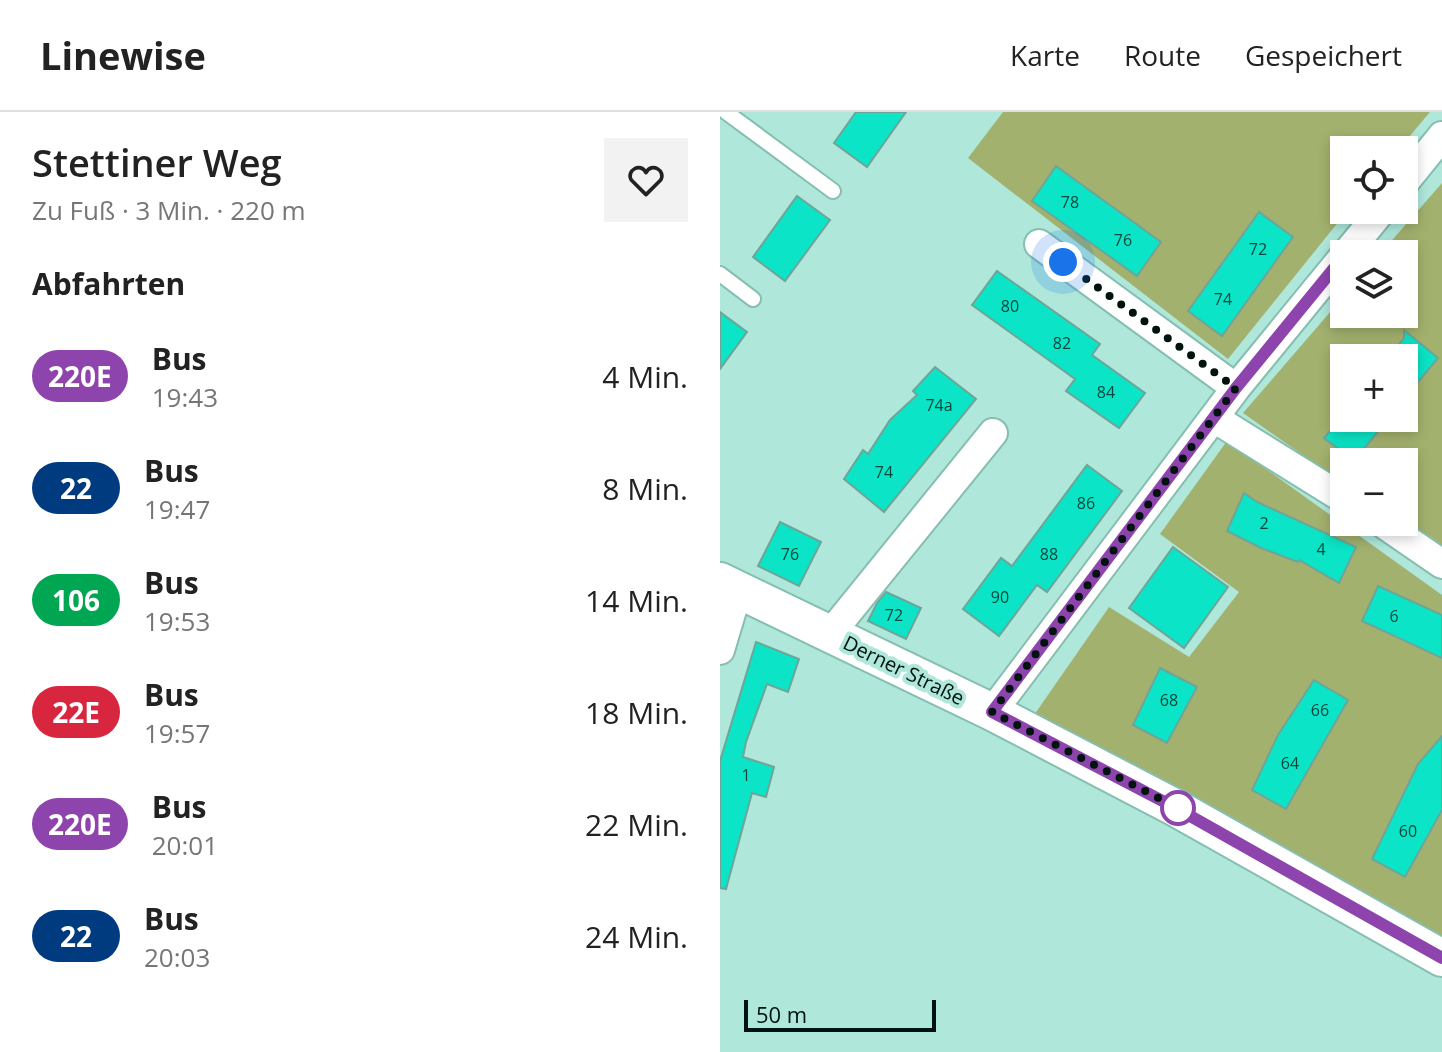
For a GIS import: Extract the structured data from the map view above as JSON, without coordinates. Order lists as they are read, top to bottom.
{
  "streets": {
    "street": ["Derner Straße"]
  },
  "lines": ["bus line 220E"],
  "house_numbers": [
    "78",
    "76",
    "72",
    "74",
    "80",
    "82",
    "84",
    "74a",
    "74",
    "86",
    "2",
    "4",
    "76",
    "88",
    "90",
    "72",
    "6",
    "68",
    "66",
    "64",
    "1",
    "60"
  ],
  "scale_bar": "50 m",
  "page": {
    "header": "Linewise",
    "nav": ["Karte", "Route", "Gespeichert"],
    "heading": [
      ["Stettiner Weg", "Zu Fuß · 3 Min. · 220 m"],
      "Abfahrten"
    ],
    "map_buttons": ["+", "−"],
    "list": [
      {
        "mark": "220E",
        "name": "Bus",
        "note": "19:43",
        "value": "4 Min."
      },
      {
        "mark": "22",
        "name": "Bus",
        "note": "19:47",
        "value": "8 Min."
      },
      {
        "mark": "106",
        "name": "Bus",
        "note": "19:53",
        "value": "14 Min."
      },
      {
        "mark": "22E",
        "name": "Bus",
        "note": "19:57",
        "value": "18 Min."
      },
      {
        "mark": "220E",
        "name": "Bus",
        "note": "20:01",
        "value": "22 Min."
      },
      {
        "mark": "22",
        "name": "Bus",
        "note": "20:03",
        "value": "24 Min."
      }
    ],
    "scale": "50 m"
  }
}
